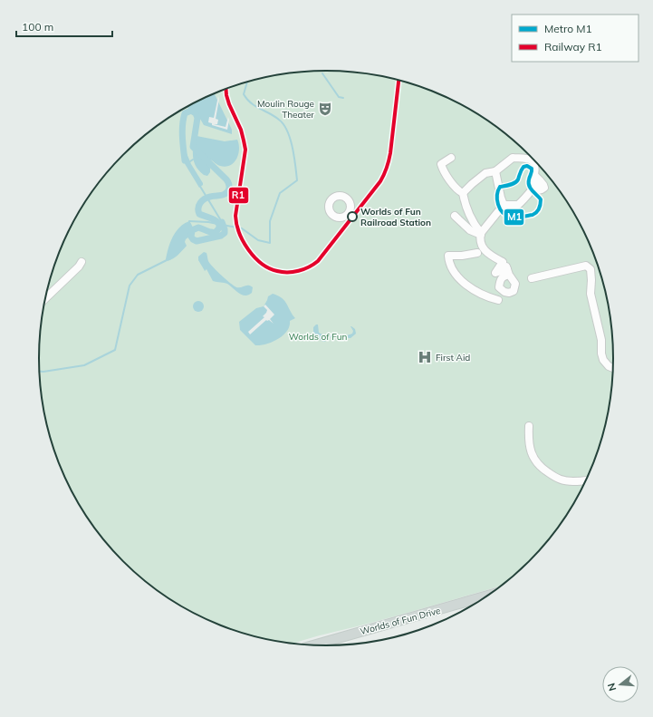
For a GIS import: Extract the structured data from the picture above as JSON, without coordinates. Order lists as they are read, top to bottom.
{
  "streets": {
    "main road": ["Worlds of Fun Drive"]
  },
  "parks": ["Worlds of Fun"],
  "places": {
    "theatre": ["Moulin Rouge Theater"],
    "other": ["Worlds of Fun Railroad Station"],
    "hospital": ["First Aid"]
  },
  "lines": ["rail line R1", "metro line M1"],
  "legend": ["Metro M1", "Railway R1"],
  "scale_bar": "100 m",
  "north": "left"
}
